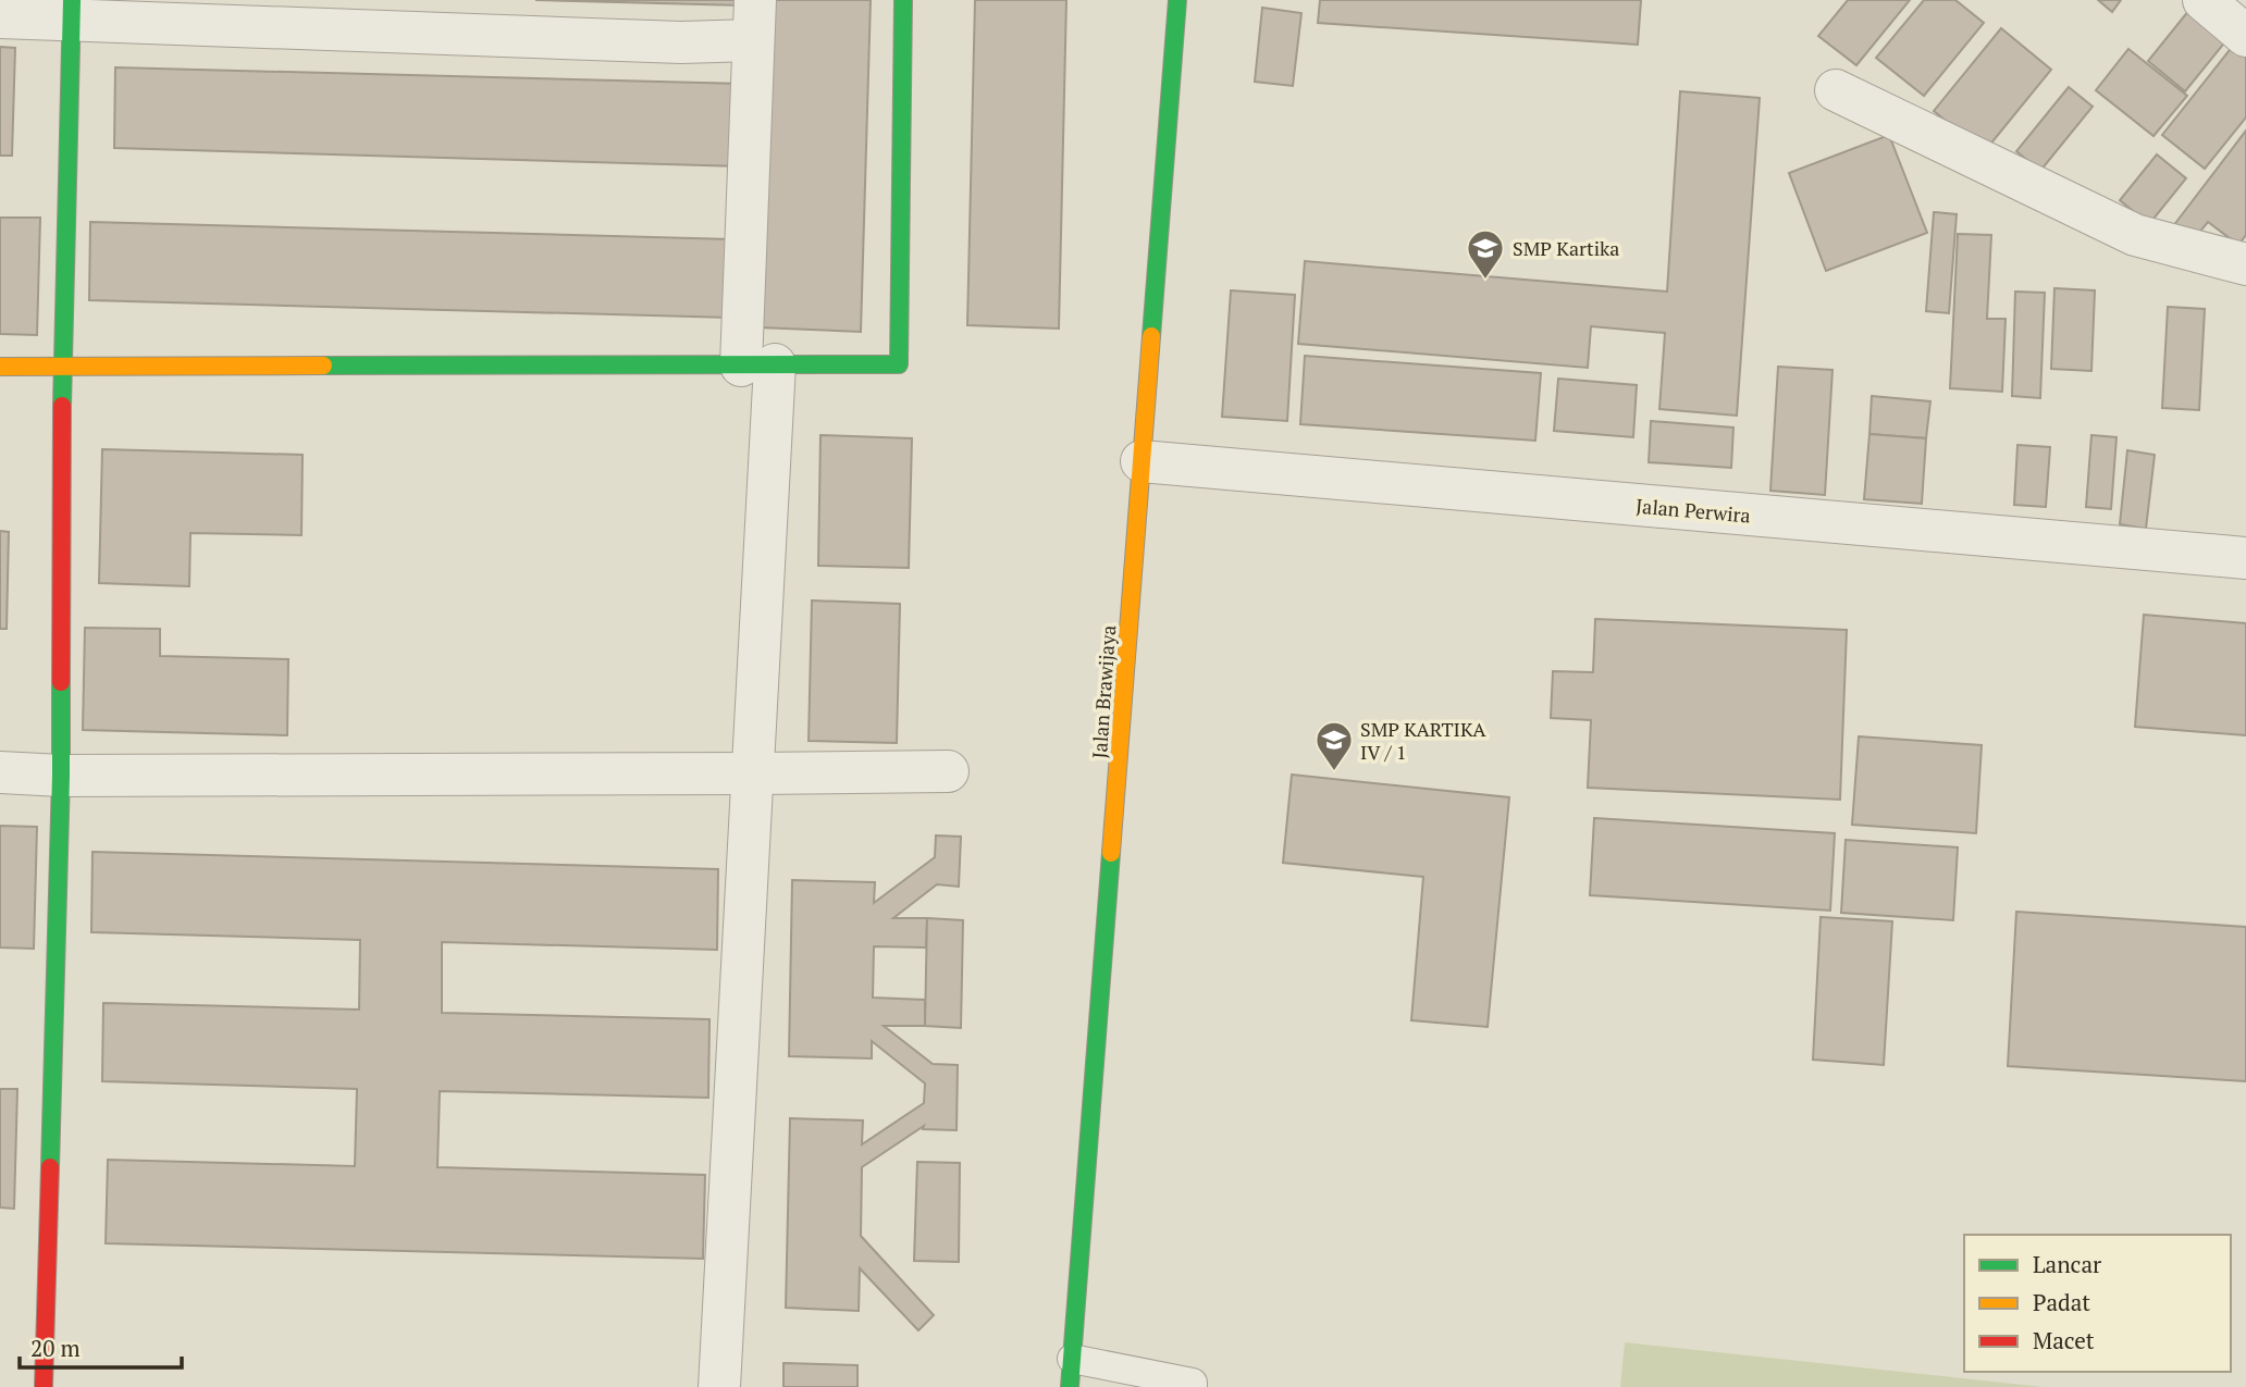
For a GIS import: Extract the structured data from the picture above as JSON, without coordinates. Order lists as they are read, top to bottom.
{
  "streets": {
    "street": ["Jalan Perwira", "Jalan Brawijaya"]
  },
  "crossings": [
    ["Jalan Perwira", "Jalan Brawijaya"]
  ],
  "places": {
    "school or university": ["SMP Kartika", "SMP KARTIKA IV / 1"]
  },
  "legend": ["Lancar", "Padat", "Macet"],
  "scale_bar": "20 m"
}
